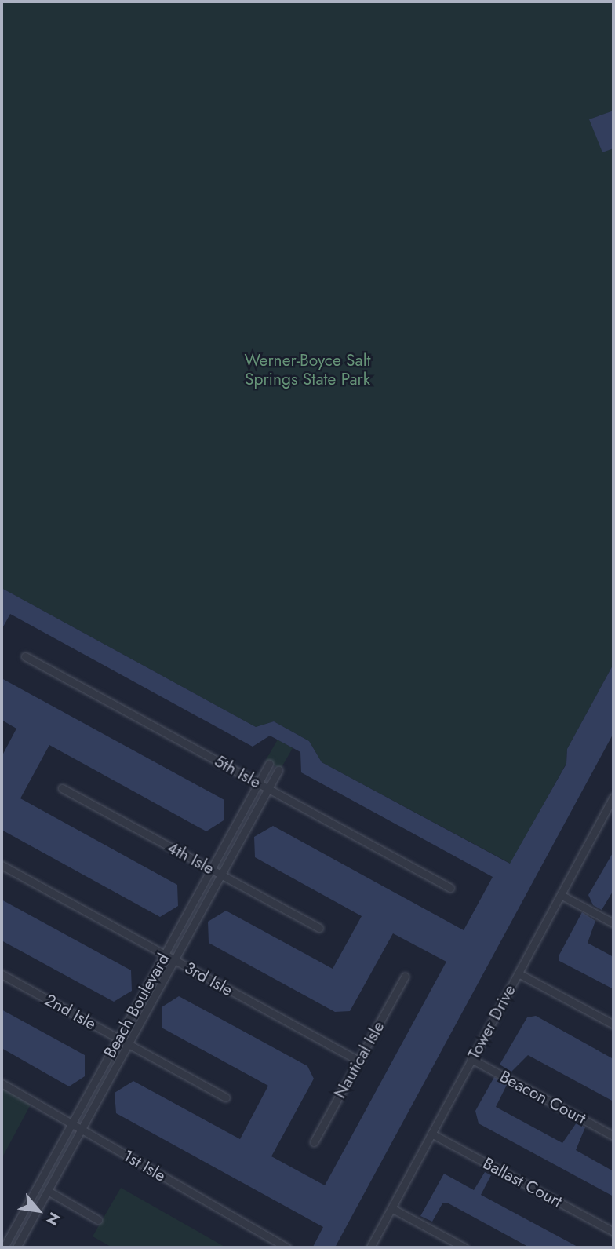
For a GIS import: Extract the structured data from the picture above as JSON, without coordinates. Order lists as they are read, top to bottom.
{
  "streets": {
    "street": [
      "5th Isle",
      "4th Isle",
      "3rd Isle",
      "Beach Boulevard",
      "2nd Isle",
      "Tower Drive",
      "Nautical Isle",
      "Beacon Court",
      "1st Isle",
      "Ballast Court"
    ]
  },
  "crossings": [
    ["5th Isle", "Beach Boulevard"],
    ["4th Isle", "Beach Boulevard"],
    ["3rd Isle", "Beach Boulevard"],
    ["3rd Isle", "Nautical Isle"],
    ["Beach Boulevard", "2nd Isle"],
    ["Beach Boulevard", "1st Isle"],
    ["Tower Drive", "Beacon Court"],
    ["Tower Drive", "Ballast Court"]
  ],
  "parks": ["Werner-Boyce Salt Springs State Park"],
  "north": "bottom right"
}
